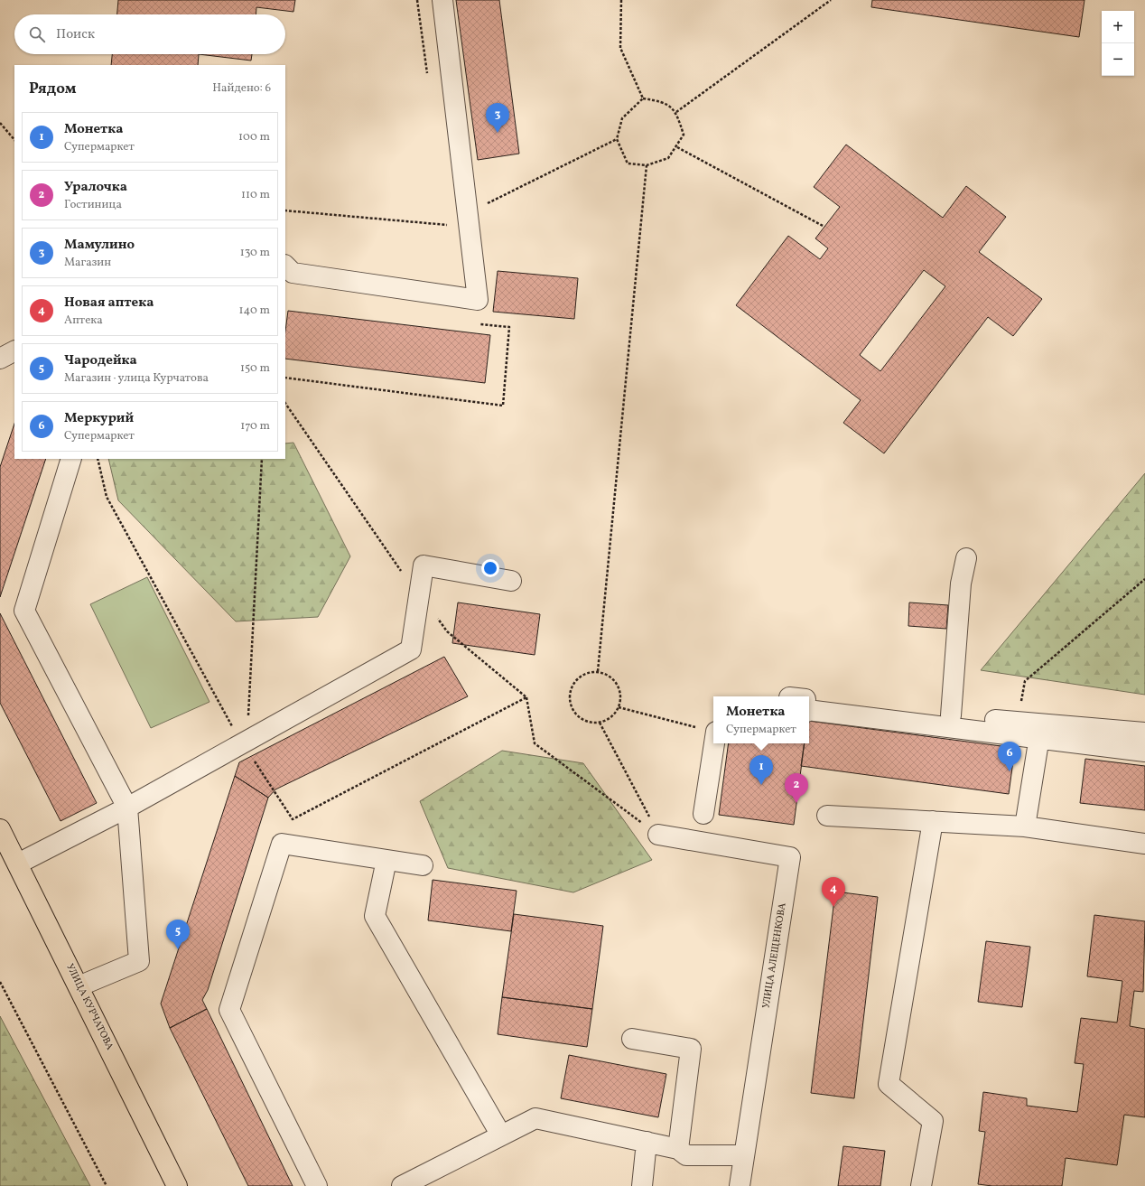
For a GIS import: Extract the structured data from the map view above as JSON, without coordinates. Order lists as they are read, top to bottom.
{
  "streets": {
    "main road": ["УЛИЦА КУРЧАТОВА"],
    "street": ["УЛИЦА АЛЕЩЕНКОВА"]
  },
  "page": {
    "map_buttons": ["+", "−"],
    "search": "Поиск",
    "heading": ["Рядом", "Найдено: 6"],
    "pins": [
      "3",
      "6",
      "1",
      "2",
      "4",
      "5"
    ],
    "list": [
      {
        "mark": "1",
        "name": "Монетка",
        "note": "Супермаркет",
        "value": "100 m"
      },
      {
        "mark": "2",
        "name": "Уралочка",
        "note": "Гостиница",
        "value": "110 m"
      },
      {
        "mark": "3",
        "name": "Мамулино",
        "note": "Магазин",
        "value": "130 m"
      },
      {
        "mark": "4",
        "name": "Новая аптека",
        "note": "Аптека",
        "value": "140 m"
      },
      {
        "mark": "5",
        "name": "Чародейка",
        "note": "Магазин · улица Курчатова",
        "value": "150 m"
      },
      {
        "mark": "6",
        "name": "Меркурий",
        "note": "Супермаркет",
        "value": "170 m"
      }
    ],
    "popup": ["Монетка", "Супермаркет"]
  }
}
